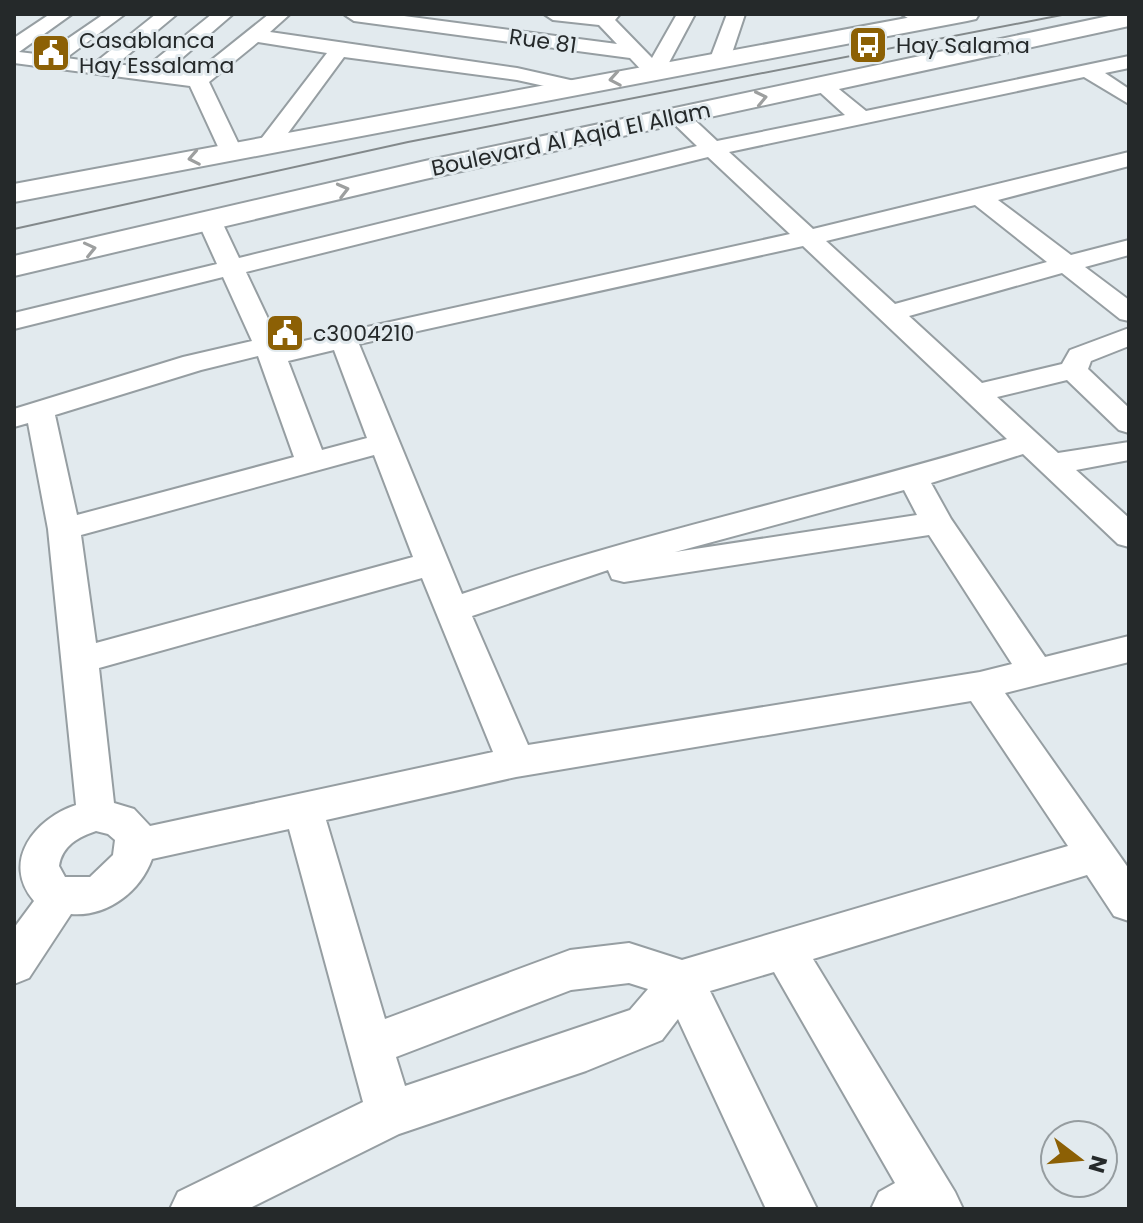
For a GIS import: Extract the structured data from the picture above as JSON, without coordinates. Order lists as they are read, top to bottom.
{
  "streets": {
    "main road": ["Boulevard Al Aqid El Allam"],
    "street": ["Rue 81"]
  },
  "crossings": [
    ["Rue 81", "Boulevard Al Aqid El Allam"]
  ],
  "places": {
    "bus stop": ["Hay Salama"],
    "public building": ["Casablanca Hay Essalama", "c3004210"]
  },
  "north": "right"
}
